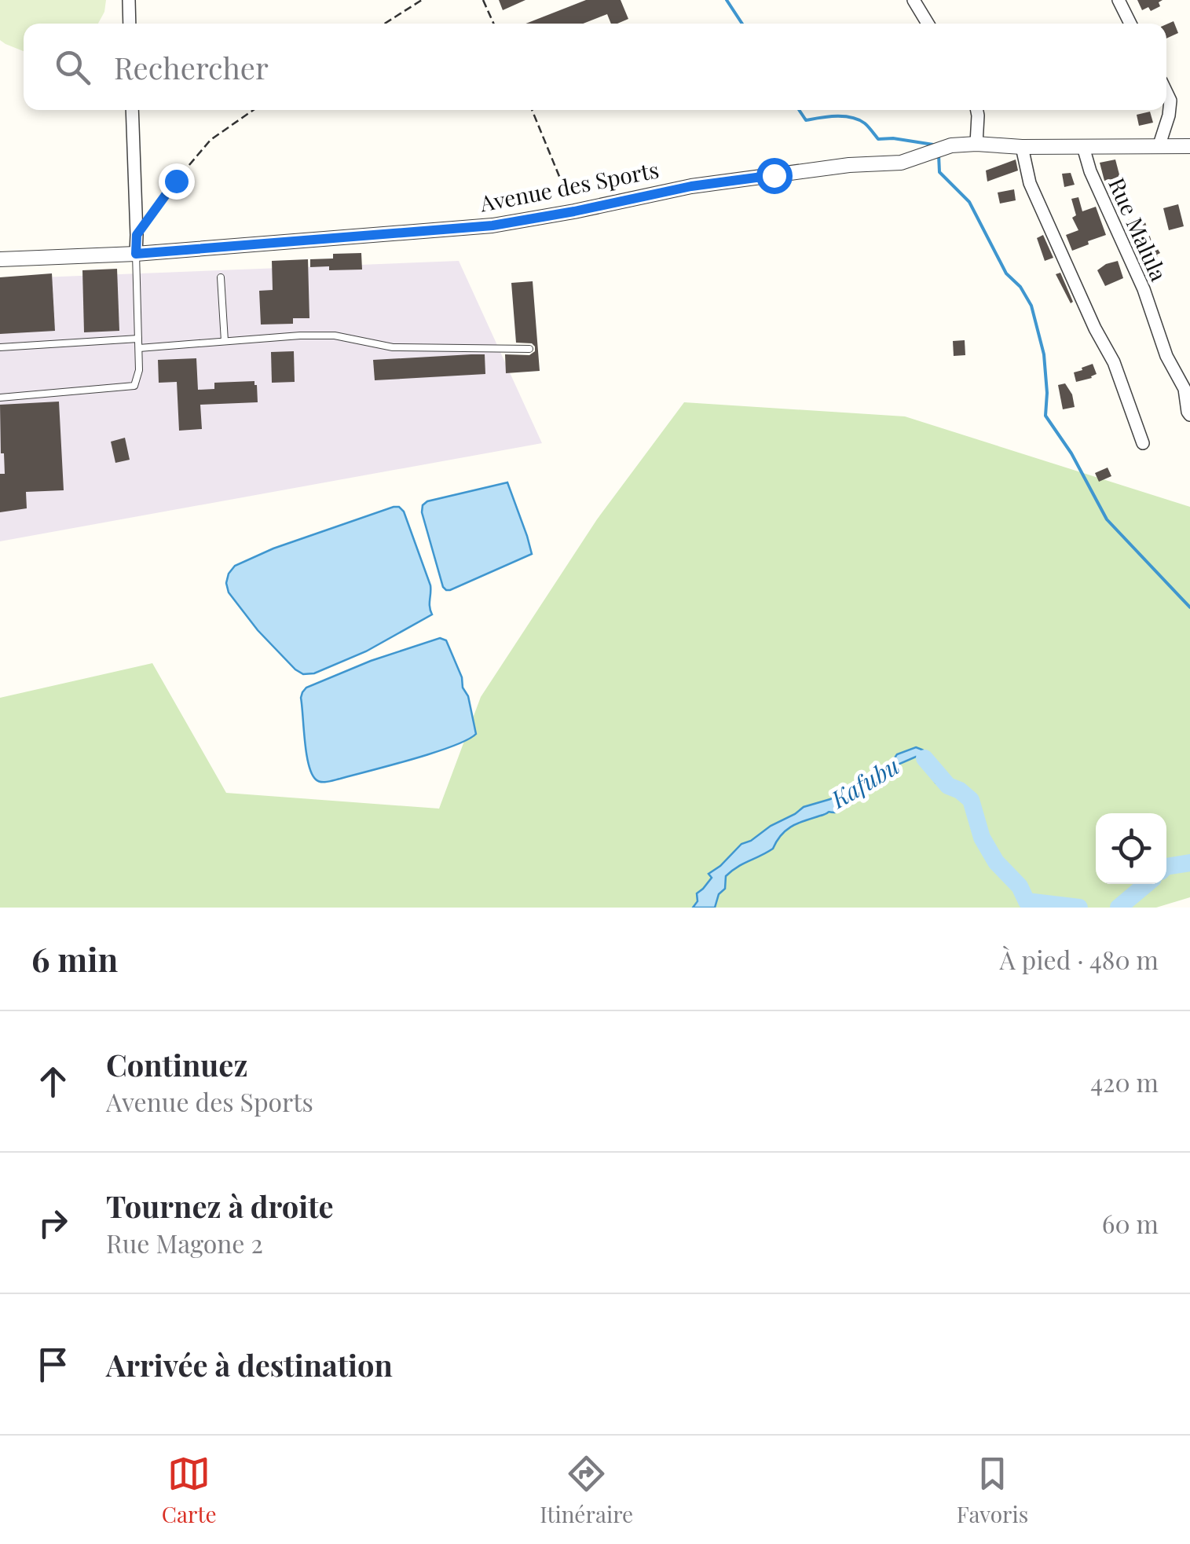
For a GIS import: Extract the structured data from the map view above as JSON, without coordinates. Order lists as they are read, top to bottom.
{
  "streets": {
    "street": ["Avenue des Sports", "Rue Malula"]
  },
  "crossings": [
    ["Avenue des Sports", "Rue Malula"]
  ],
  "water": ["Kafubu"],
  "page": {
    "search": "Rechercher",
    "heading": ["6 min", "À pied · 480 m"],
    "list": [
      ["Continuez", "Avenue des Sports", "420 m"],
      ["Tournez à droite", "Rue Magone 2", "60 m"],
      "Arrivée à destination"
    ],
    "nav": ["Carte", "Itinéraire", "Favoris"]
  }
}
